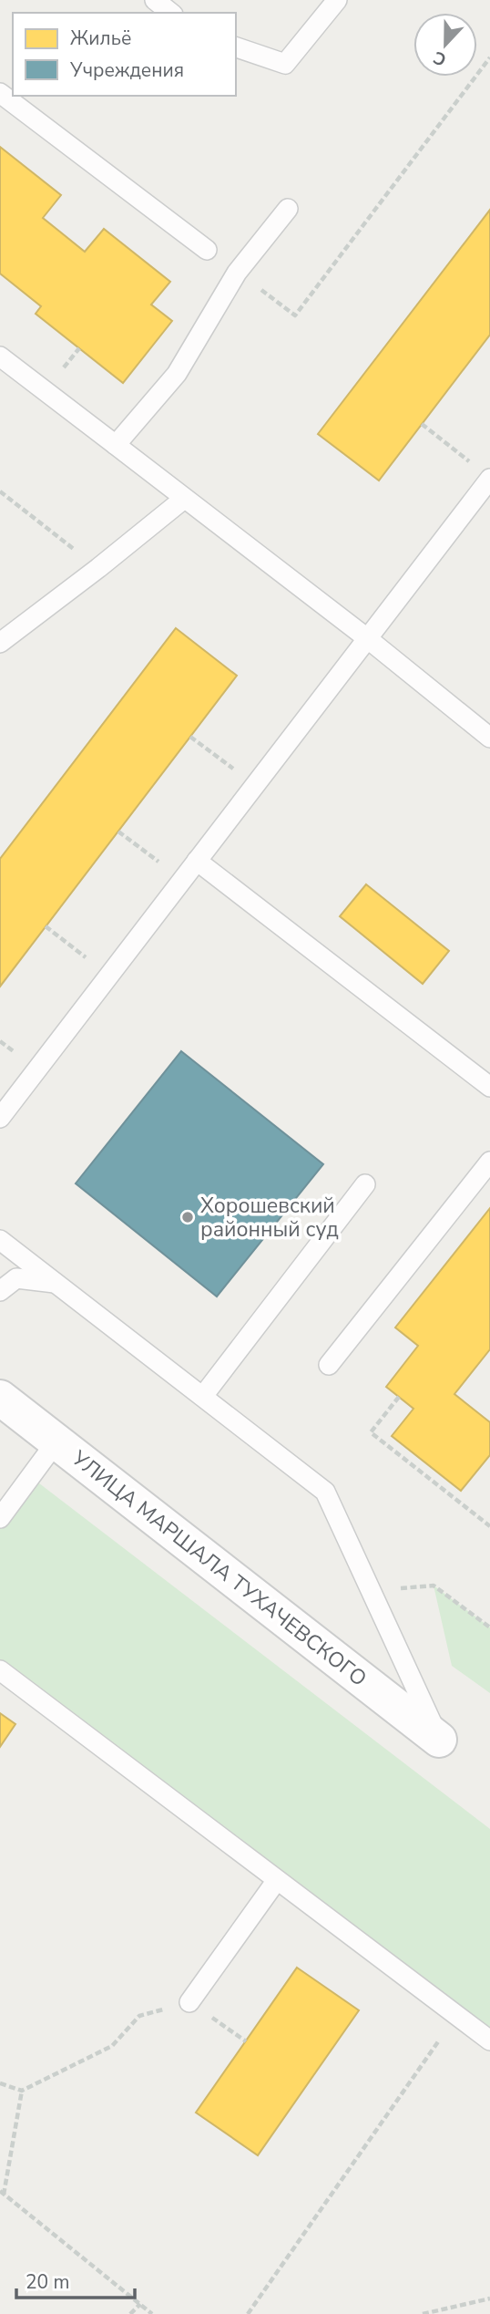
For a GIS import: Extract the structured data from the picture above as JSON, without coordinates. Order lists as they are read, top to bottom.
{
  "streets": {
    "street": ["УЛИЦА МАРШАЛА ТУХАЧЕВСКОГО"]
  },
  "places": ["Хорошевский районный суд"],
  "legend": ["Жильё", "Учреждения"],
  "scale_bar": "20 m",
  "north": "bottom"
}
